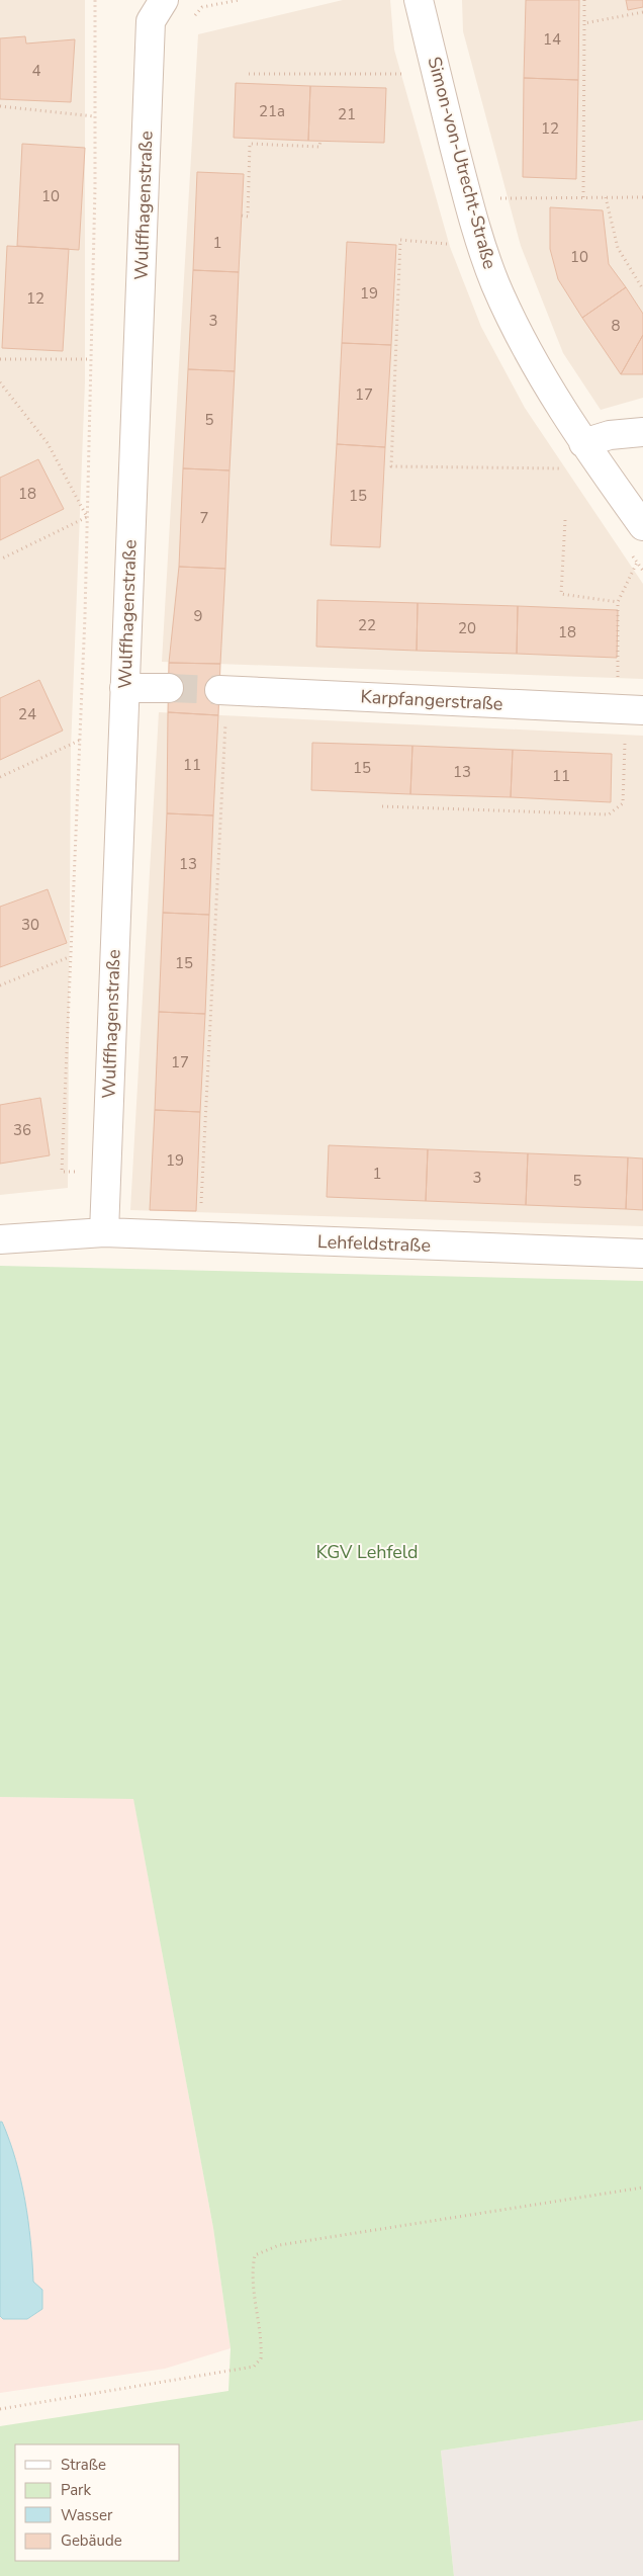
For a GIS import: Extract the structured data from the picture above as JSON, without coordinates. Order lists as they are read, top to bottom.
{
  "streets": {
    "street": [
      "Simon-von-Utrecht-Straße",
      "Wulffhagenstraße",
      "Karpfangerstraße",
      "Lehfeldstraße"
    ]
  },
  "crossings": [
    ["Wulffhagenstraße", "Lehfeldstraße"]
  ],
  "parks": ["KGV Lehfeld"],
  "house_numbers": [
    "14",
    "4",
    "21a",
    "21",
    "12",
    "10",
    "1",
    "10",
    "19",
    "12",
    "3",
    "8",
    "17",
    "5",
    "18",
    "15",
    "7",
    "9",
    "22",
    "20",
    "18",
    "24",
    "11",
    "15",
    "13",
    "11",
    "13",
    "30",
    "15",
    "17",
    "36",
    "19",
    "1",
    "3",
    "5"
  ],
  "legend": [
    "Straße",
    "Park",
    "Wasser",
    "Gebäude"
  ]
}
